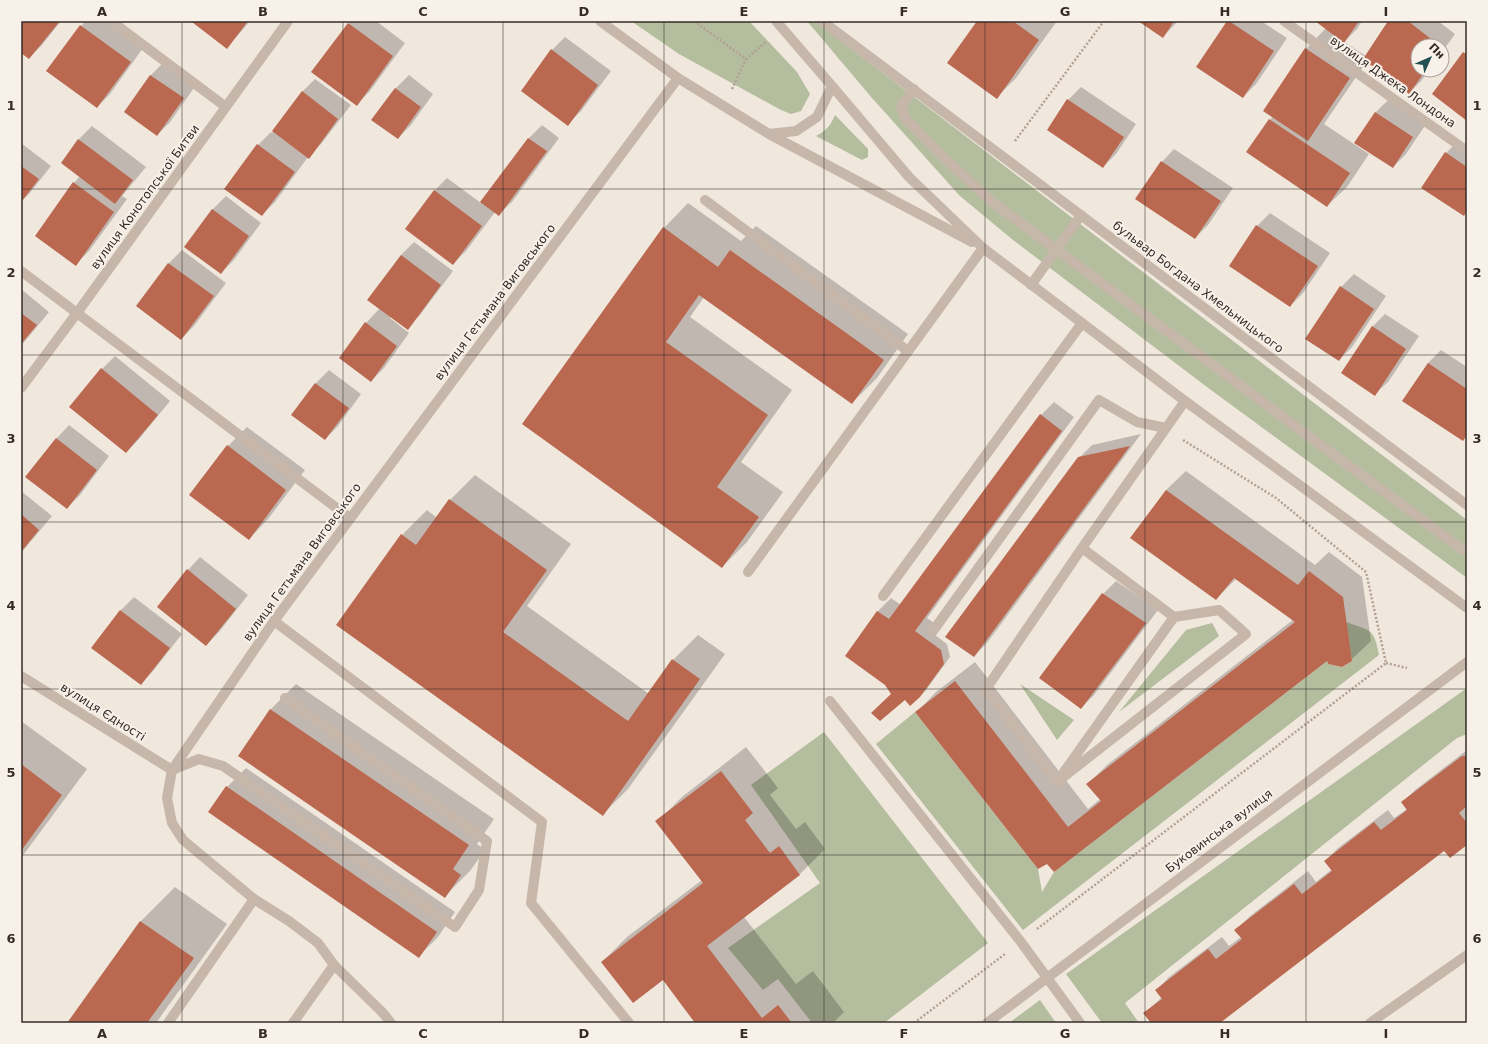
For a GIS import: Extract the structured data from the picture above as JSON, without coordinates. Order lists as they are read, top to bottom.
{
  "streets": {
    "street": [
      "вулиця Джека Лондона",
      "вулиця Конотопської Битви",
      "бульвар Богдана Хмельницького",
      "вулиця Гетьмана Виговського",
      "вулиця Єдності",
      "Буковинська вулиця"
    ]
  },
  "crossings": [
    ["вулиця Гетьмана Виговського", "вулиця Єдності"]
  ],
  "north": "top right",
  "grid": {
    "columns": [
      "A",
      "B",
      "C",
      "D",
      "E",
      "F",
      "G",
      "H",
      "I"
    ],
    "rows": [
      "1",
      "2",
      "3",
      "4",
      "5",
      "6"
    ]
  }
}
